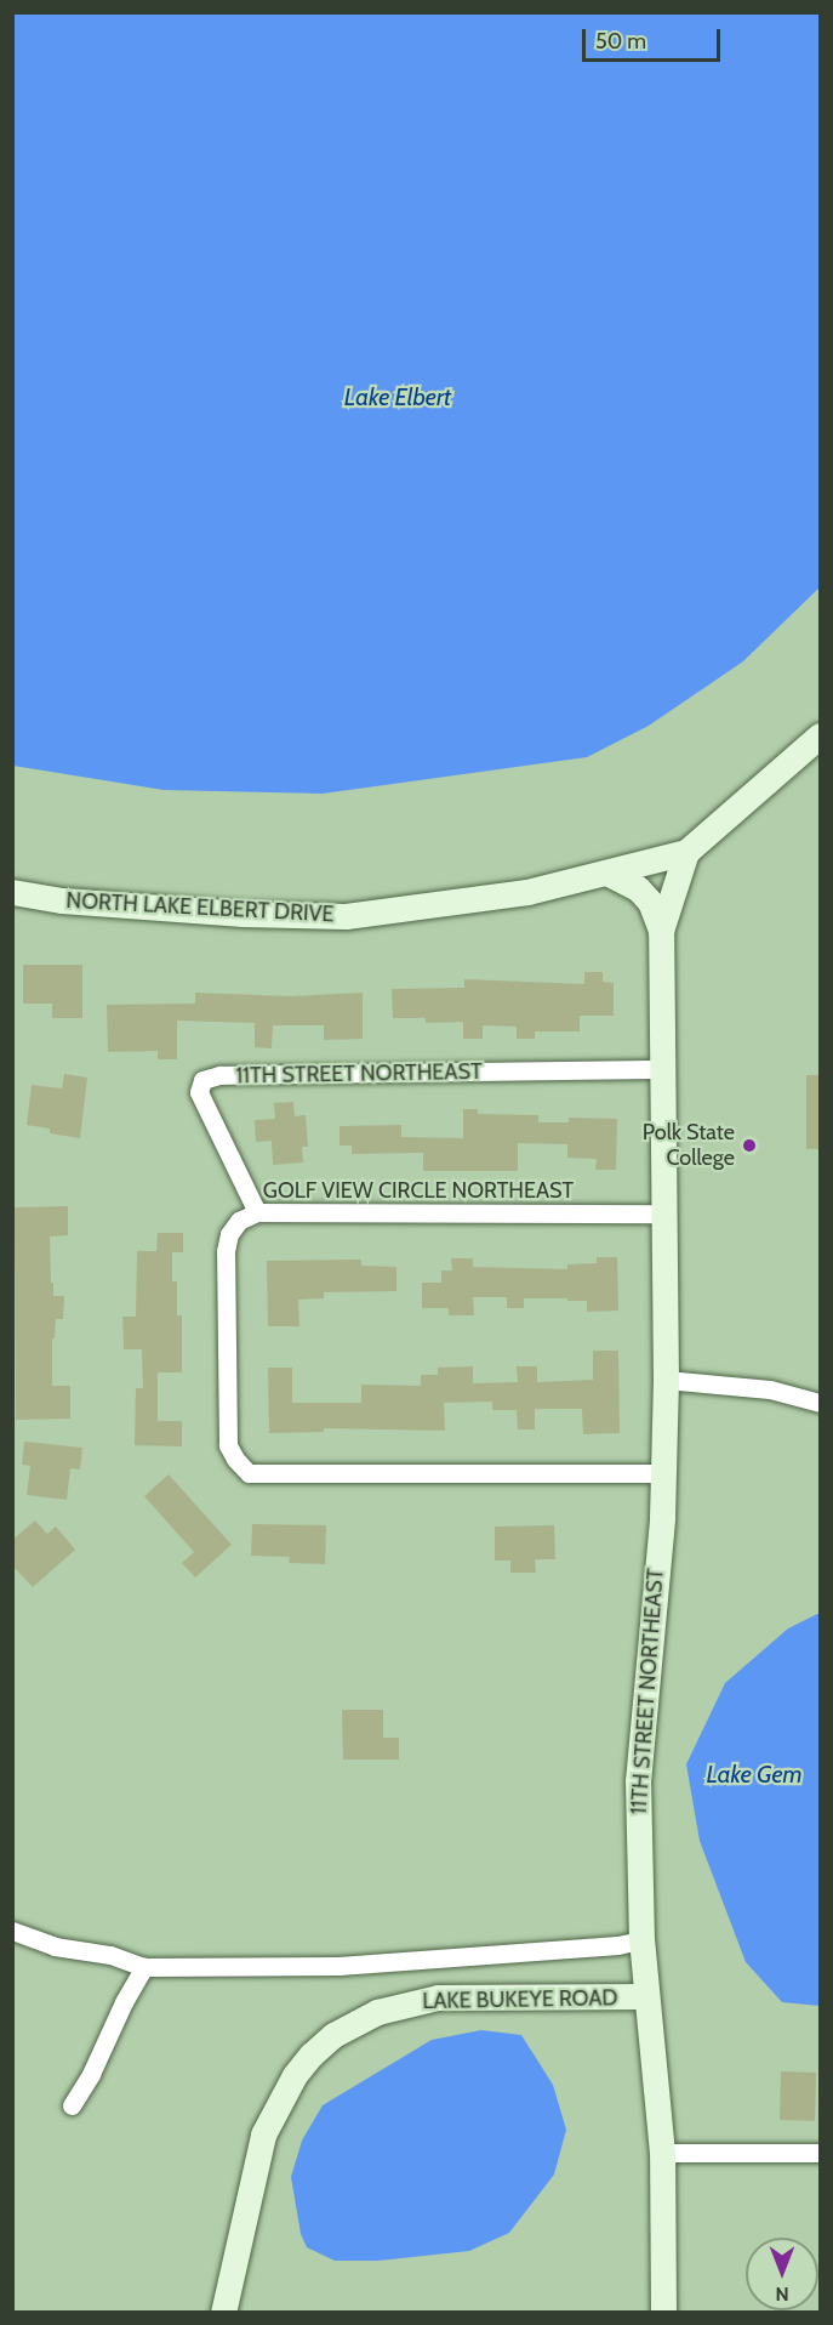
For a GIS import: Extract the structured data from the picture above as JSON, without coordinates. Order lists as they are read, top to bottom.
{
  "streets": {
    "street": [
      "NORTH LAKE ELBERT DRIVE",
      "11TH STREET NORTHEAST",
      "GOLF VIEW CIRCLE NORTHEAST",
      "LAKE BUKEYE ROAD"
    ]
  },
  "crossings": [
    ["NORTH LAKE ELBERT DRIVE", "11TH STREET NORTHEAST"],
    ["11TH STREET NORTHEAST", "GOLF VIEW CIRCLE NORTHEAST"],
    ["11TH STREET NORTHEAST", "LAKE BUKEYE ROAD"]
  ],
  "water": ["Lake Elbert", "Lake Gem"],
  "places": ["Polk State College"],
  "scale_bar": "50 m",
  "north": "bottom"
}
